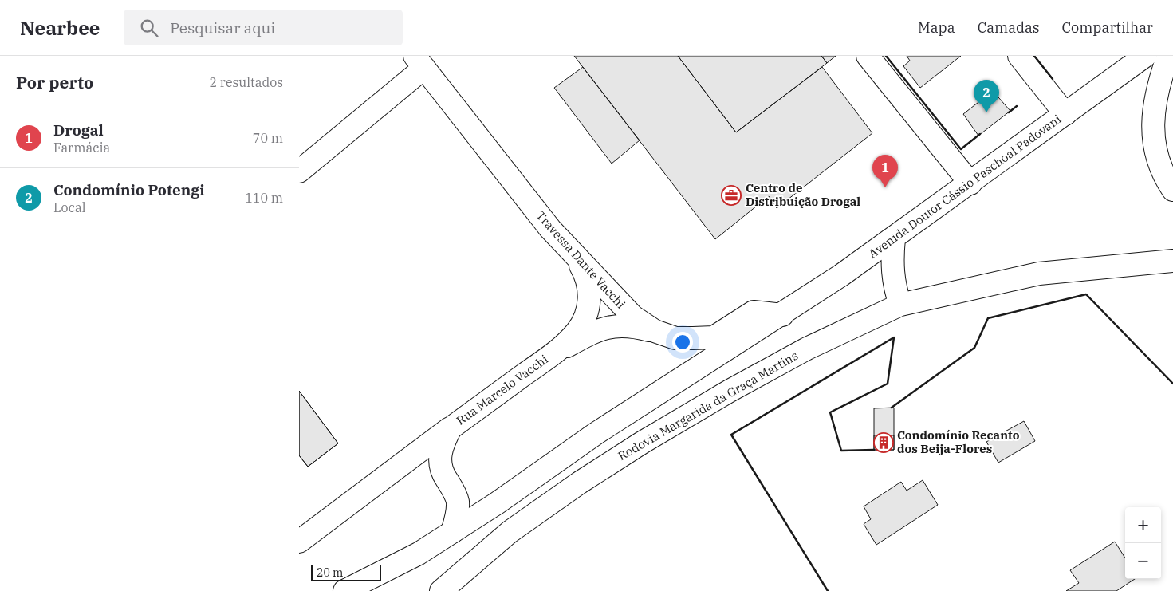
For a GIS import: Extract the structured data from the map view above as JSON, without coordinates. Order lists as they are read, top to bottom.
{
  "streets": {
    "main road": [
      "Avenida Doutor Cássio Paschoal Padovani",
      "Travessa Dante Vacchi",
      "Rua Marcelo Vacchi",
      "Rodovia Margarida da Graça Martins"
    ]
  },
  "crossings": [
    ["Avenida Doutor Cássio Paschoal Padovani", "Travessa Dante Vacchi"],
    ["Travessa Dante Vacchi", "Rua Marcelo Vacchi"]
  ],
  "places": {
    "office": ["Centro de Distribuição Drogal"],
    "building": ["Condomínio Recanto dos Beija-Flores"]
  },
  "scale_bar": "20 m",
  "page": {
    "header": "Nearbee",
    "search": "Pesquisar aqui",
    "nav": ["Mapa", "Camadas", "Compartilhar"],
    "heading": ["Por perto", "2 resultados"],
    "pins": ["2", "1"],
    "list": [
      {
        "mark": "1",
        "name": "Drogal",
        "note": "Farmácia",
        "value": "70 m"
      },
      {
        "mark": "2",
        "name": "Condomínio Potengi",
        "note": "Local",
        "value": "110 m"
      }
    ],
    "map_buttons": ["+", "−"],
    "scale": "20 m"
  }
}
